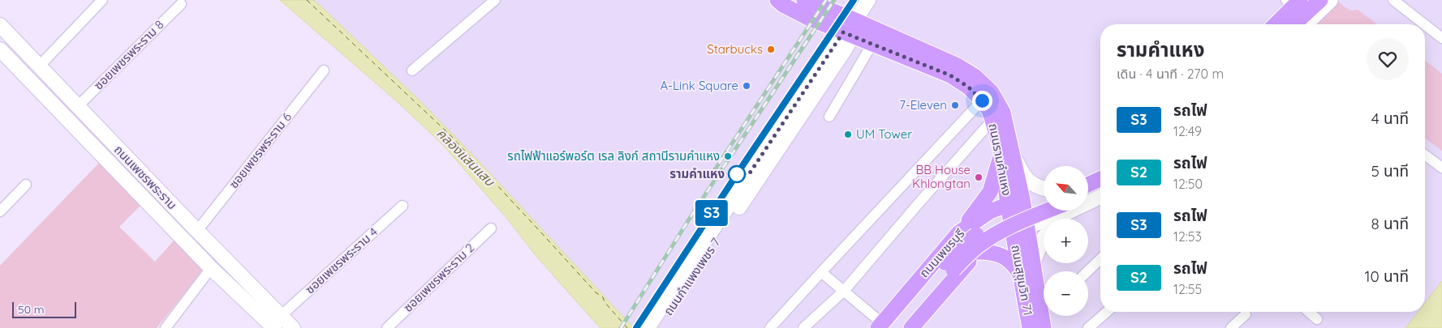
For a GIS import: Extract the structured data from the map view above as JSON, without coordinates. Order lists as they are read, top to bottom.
{
  "streets": {
    "main road": ["ถนนรามคำแหง", "ถนนเพชรบุรี", "ถนนสุขุมวิท 71"],
    "street": [
      "ซอยเพชรพระราม 8",
      "ซอยเพชรพระราม 6",
      "ถนนเพชรพระราม",
      "ซอยเพชรพระราม 4",
      "ถนนกำแพงเพชร 7",
      "ซอยเพชรพระราม 2"
    ]
  },
  "crossings": [
    ["ซอยเพชรพระราม 8", "ถนนเพชรพระราม"],
    ["ซอยเพชรพระราม 6", "ถนนเพชรพระราม"],
    ["ถนนรามคำแหง", "ถนนเพชรบุรี"],
    ["ถนนรามคำแหง", "ถนนกำแพงเพชร 7"],
    ["ถนนรามคำแหง", "ถนนสุขุมวิท 71"],
    ["ถนนเพชรพระราม", "ซอยเพชรพระราม 4"],
    ["ถนนเพชรบุรี", "ถนนสุขุมวิท 71"]
  ],
  "water": ["คลองแสนแสบ"],
  "places": [
    "Starbucks",
    "A-Link Square",
    "7-Eleven",
    "UM Tower",
    "รถไฟฟ้าแอร์พอร์ต เรล ลิงก์ สถานีรามคำแหง",
    "รามคำแหง",
    "BB House Khlongtan"
  ],
  "scale_bar": "50 m",
  "north": "top left",
  "page": {
    "on_map": "S3",
    "heading": ["รามคำแหง", "เดิน · 4 นาที · 270 m"],
    "list": [
      {
        "mark": "S3",
        "name": "รถไฟ",
        "note": "12:49",
        "value": "4 นาที"
      },
      {
        "mark": "S2",
        "name": "รถไฟ",
        "note": "12:50",
        "value": "5 นาที"
      },
      {
        "mark": "S3",
        "name": "รถไฟ",
        "note": "12:53",
        "value": "8 นาที"
      },
      {
        "mark": "S2",
        "name": "รถไฟ",
        "note": "12:55",
        "value": "10 นาที"
      }
    ],
    "map_buttons": ["+", "−"],
    "scale": "50 m"
  }
}
